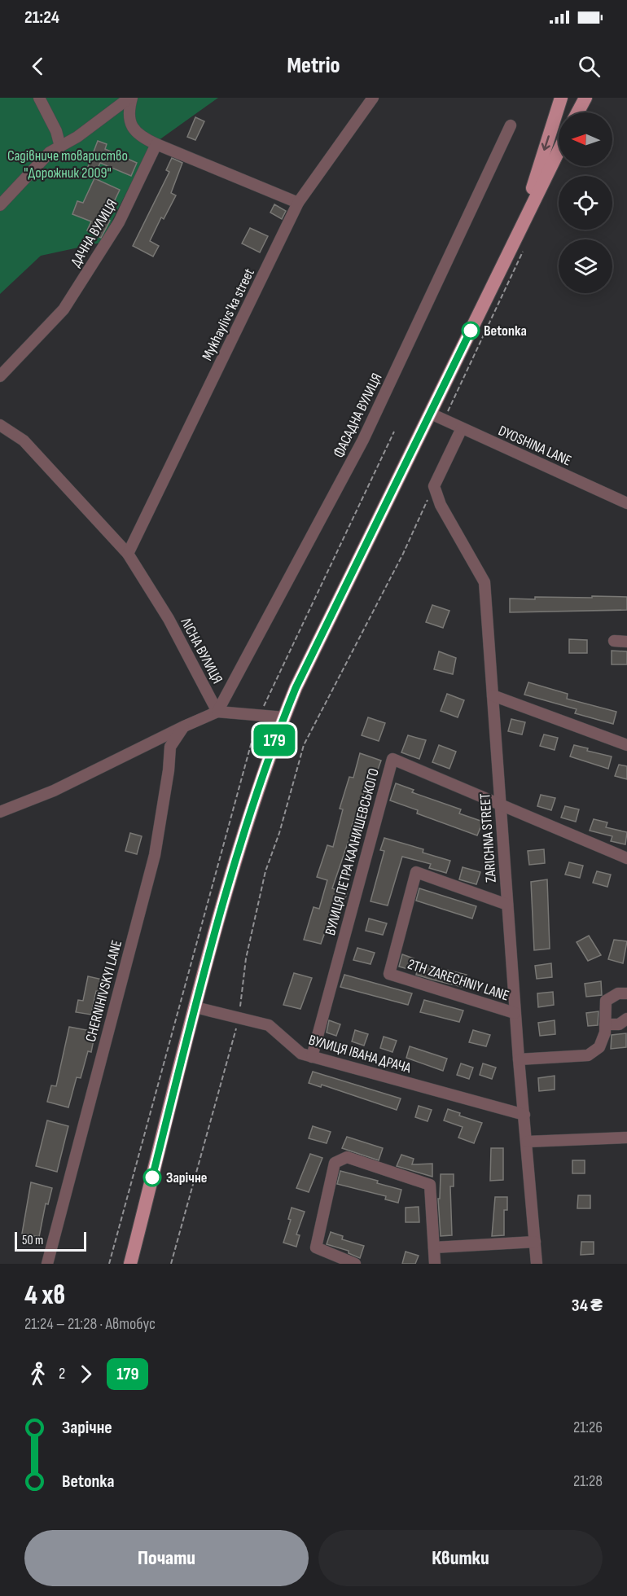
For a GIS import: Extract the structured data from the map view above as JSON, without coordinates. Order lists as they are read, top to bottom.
{
  "streets": {
    "street": [
      "ДАЧНА ВУЛИЦЯ",
      "Mykhaylivsʹka street",
      "ФАСАДНА ВУЛИЦЯ",
      "DYOSHINA LANE",
      "ЛІСНА ВУЛИЦЯ",
      "ZARICHNA STREET",
      "ВУЛИЦЯ ПЕТРА КАЛНИШЕВСЬКОГО",
      "2TH ZARECHNIY LANE",
      "CHERNIHIVSKYI LANE",
      "ВУЛИЦЯ ІВАНА ДРАЧА"
    ]
  },
  "crossings": [
    ["Mykhaylivsʹka street", "ЛІСНА ВУЛИЦЯ"],
    ["ФАСАДНА ВУЛИЦЯ", "ЛІСНА ВУЛИЦЯ"],
    ["DYOSHINA LANE", "ZARICHNA STREET"],
    ["ZARICHNA STREET", "ВУЛИЦЯ ПЕТРА КАЛНИШЕВСЬКОГО"],
    ["ZARICHNA STREET", "2TH ZARECHNIY LANE"],
    ["ZARICHNA STREET", "ВУЛИЦЯ ІВАНА ДРАЧА"],
    ["ВУЛИЦЯ ПЕТРА КАЛНИШЕВСЬКОГО", "ВУЛИЦЯ ІВАНА ДРАЧА"]
  ],
  "parks": ["Садівниче товариство \"Дорожник 2009\""],
  "places": ["Betonka", "Зарічне"],
  "lines": ["bus line 179"],
  "scale_bar": "50 m",
  "north": "left",
  "page": {
    "status": "21:24",
    "header": "Metrio",
    "on_map": "179",
    "scale": "50 m",
    "heading": ["4 хв", "21:24 – 21:28 · Автобус", "34 ₴"],
    "legs": ["2", "179"],
    "list": [
      {
        "name": "Зарічне",
        "value": "21:26"
      },
      {
        "name": "Betonka",
        "value": "21:28"
      }
    ],
    "buttons": ["Почати", "Квитки"]
  }
}
